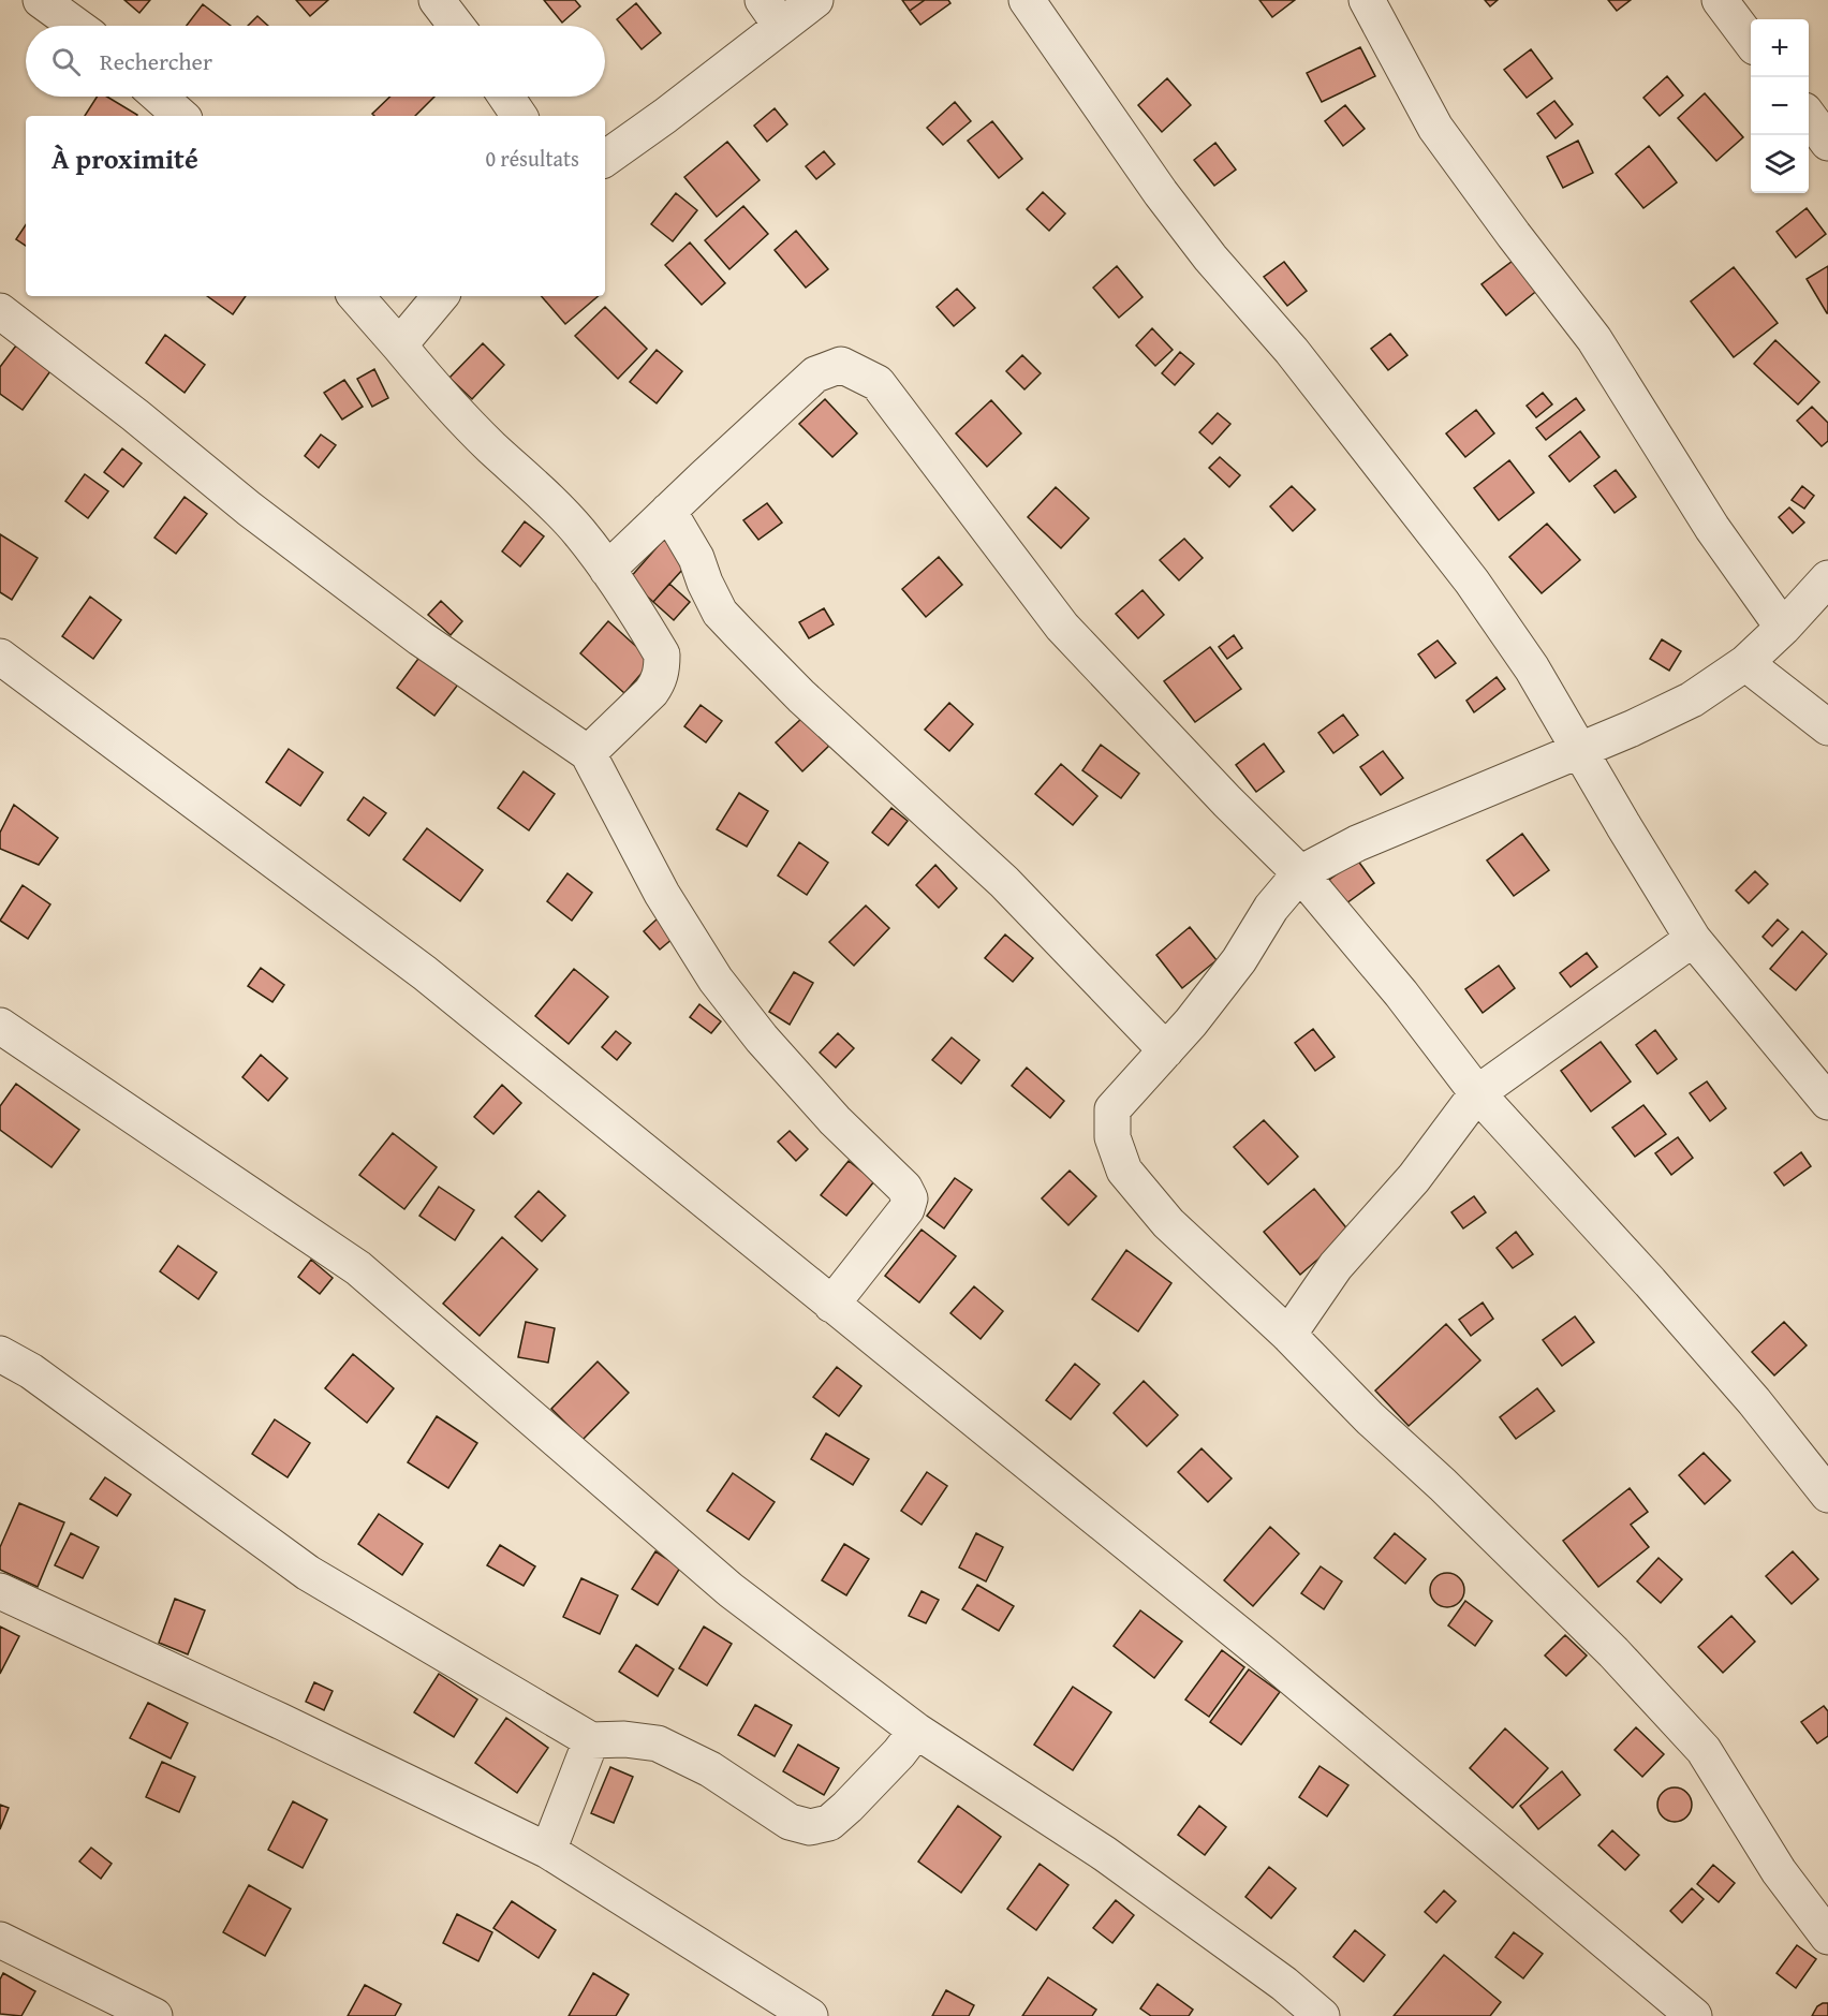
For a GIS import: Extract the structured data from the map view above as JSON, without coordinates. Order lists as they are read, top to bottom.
{
  "page": {
    "map_buttons": ["+", "−"],
    "search": "Rechercher",
    "heading": ["À proximité", "0 résultats"]
  }
}
